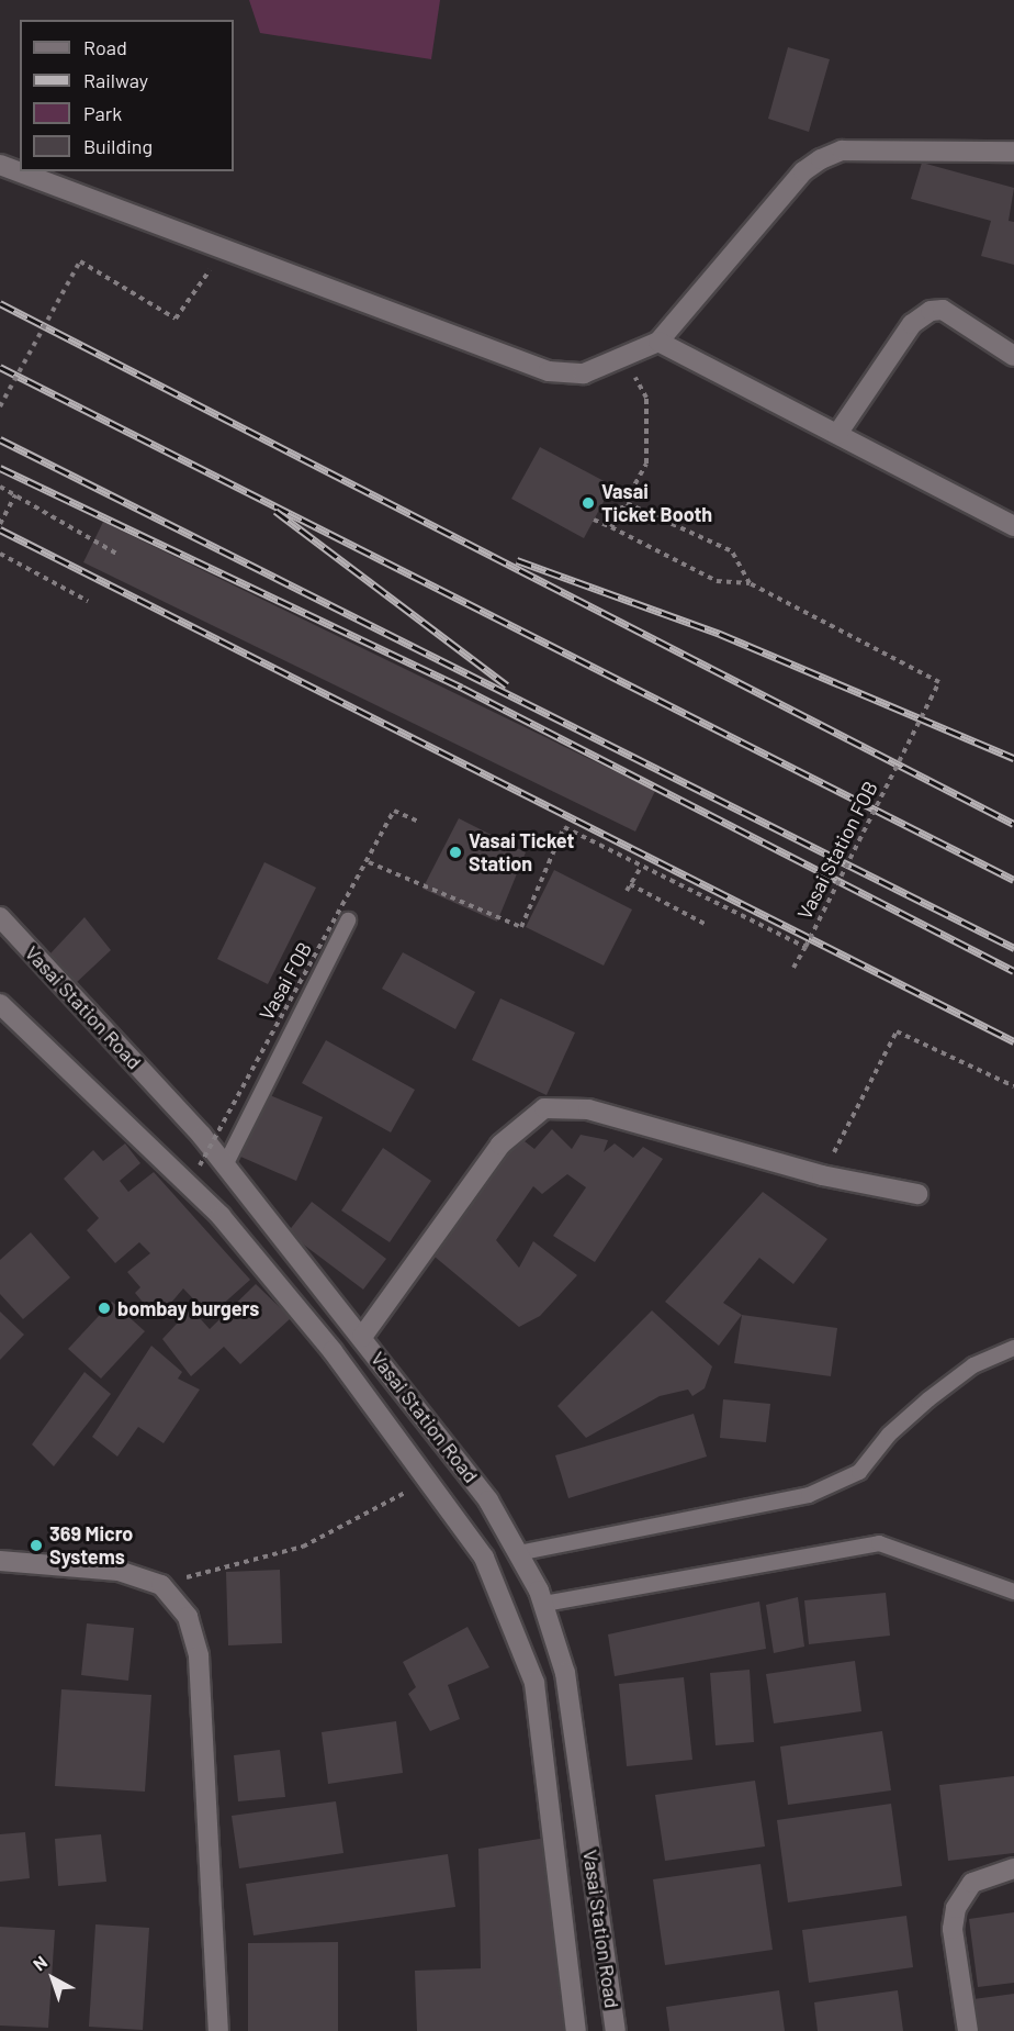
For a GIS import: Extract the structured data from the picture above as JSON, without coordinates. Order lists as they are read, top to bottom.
{
  "streets": {
    "street": ["Vasai Station Road"],
    "path": ["Vasai Station FOB", "Vasai FOB"]
  },
  "crossings": [
    ["Vasai Station FOB", "Vasai FOB"]
  ],
  "places": [
    "Vasai Ticket Booth",
    "Vasai Ticket Station",
    "bombay burgers",
    "369 Micro Systems"
  ],
  "legend": [
    "Road",
    "Railway",
    "Park",
    "Building"
  ],
  "north": "top left"
}
